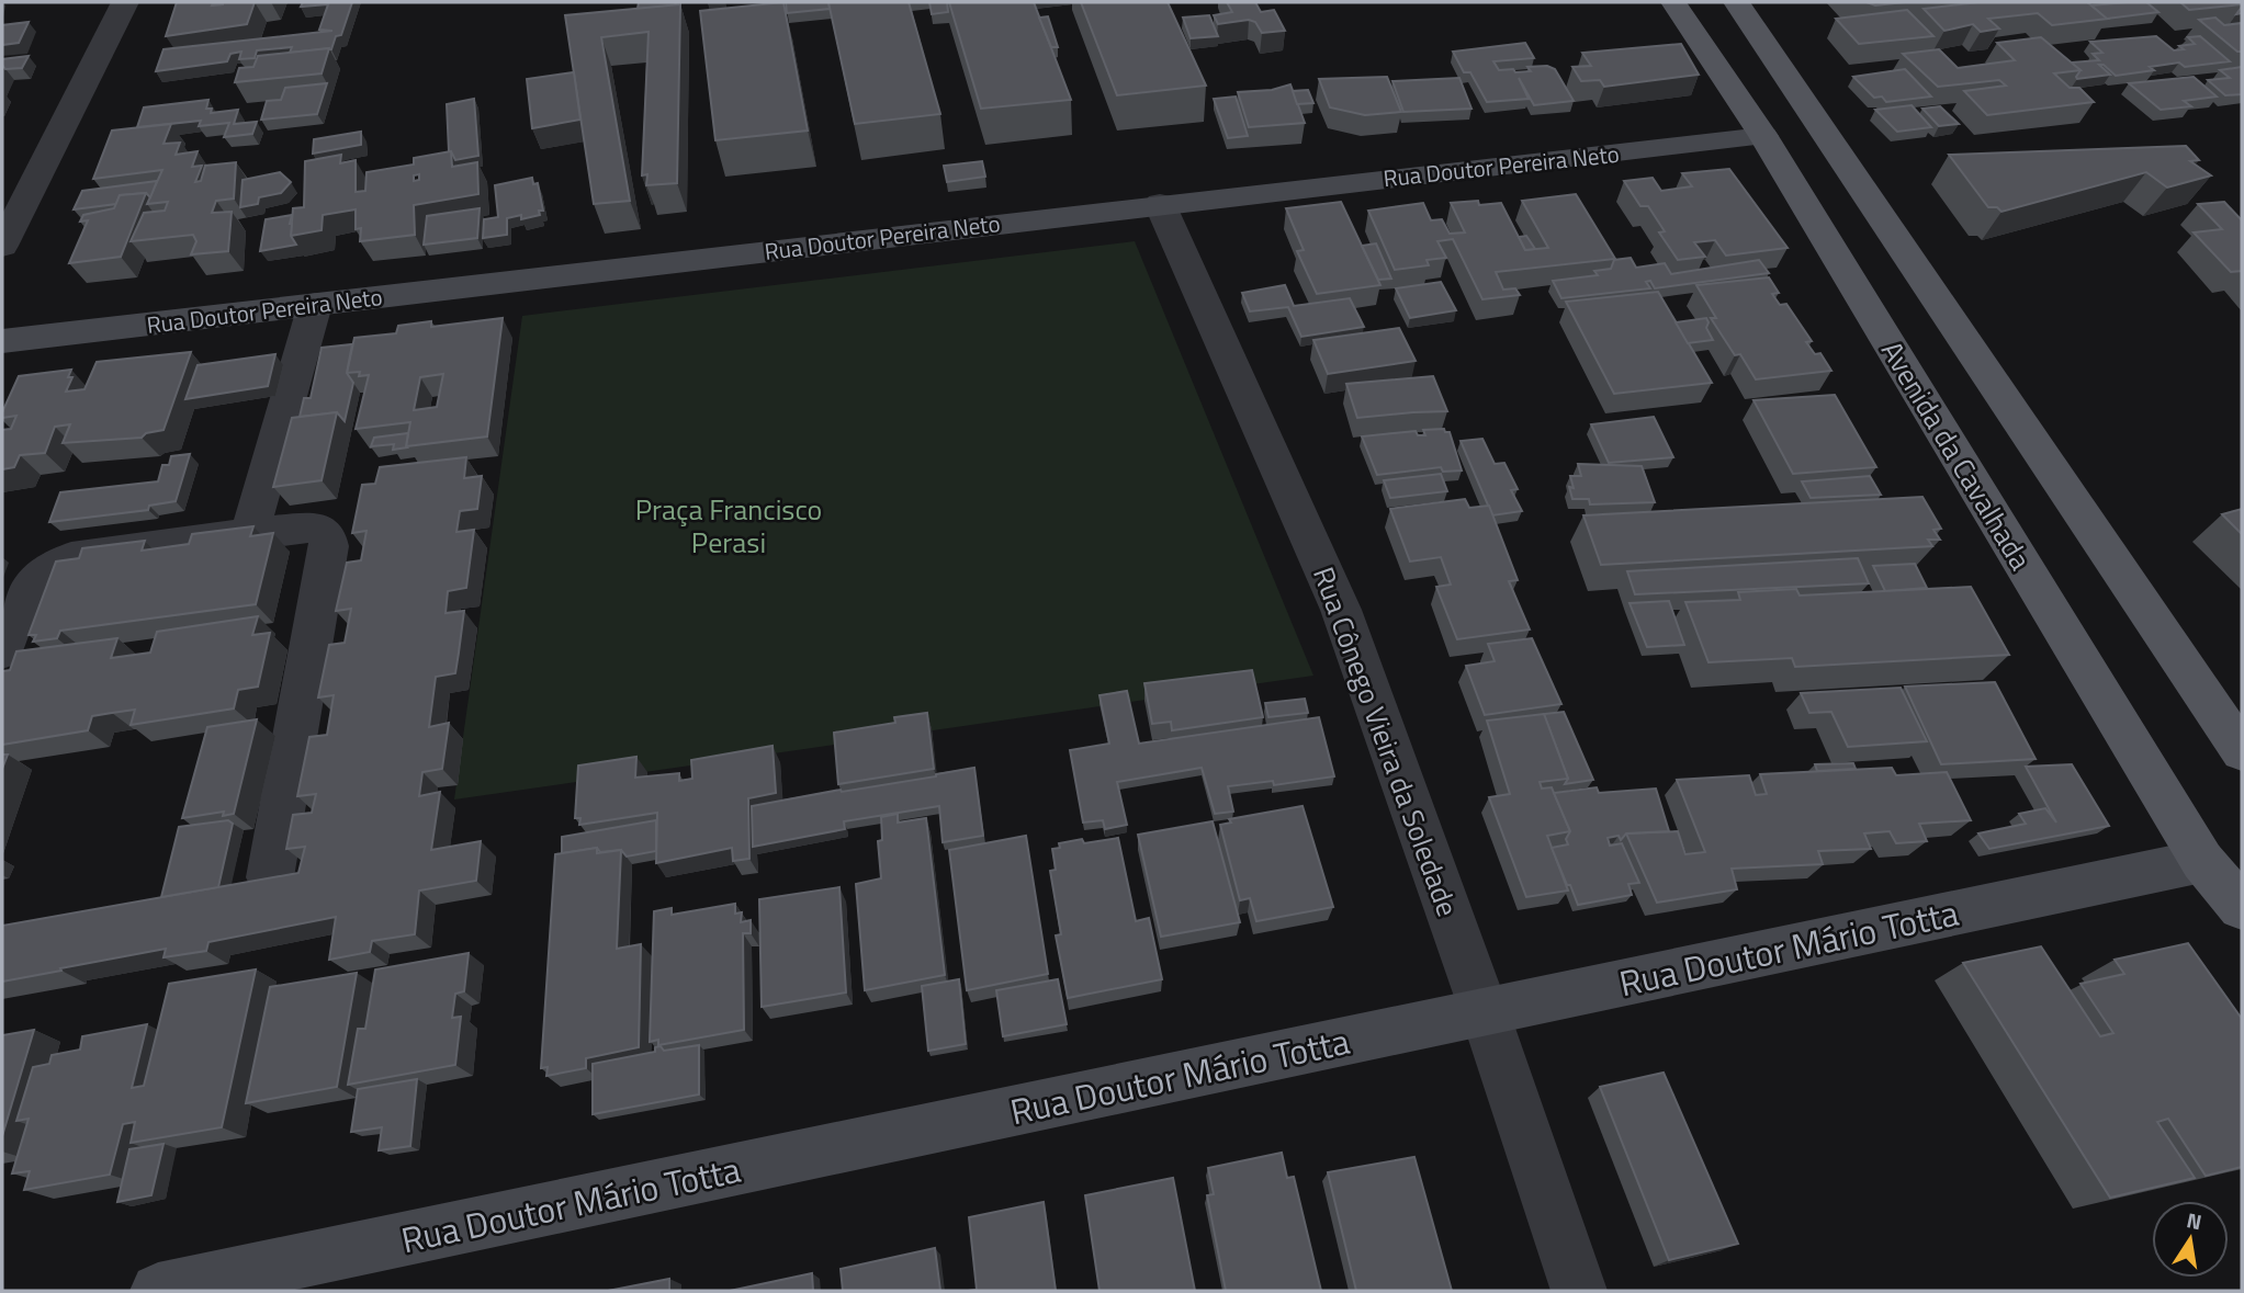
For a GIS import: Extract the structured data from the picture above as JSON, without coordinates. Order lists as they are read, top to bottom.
{
  "streets": {
    "main road": ["Avenida da Cavalhada"],
    "street": ["Rua Doutor Pereira Neto", "Rua Cônego Vieira da Soledade", "Rua Doutor Mário Totta"]
  },
  "crossings": [
    ["Rua Doutor Pereira Neto", "Avenida da Cavalhada"],
    ["Rua Doutor Pereira Neto", "Rua Cônego Vieira da Soledade"],
    ["Avenida da Cavalhada", "Rua Doutor Mário Totta"],
    ["Rua Cônego Vieira da Soledade", "Rua Doutor Mário Totta"]
  ],
  "parks": ["Praça Francisco Perasi"],
  "north": "top"
}
